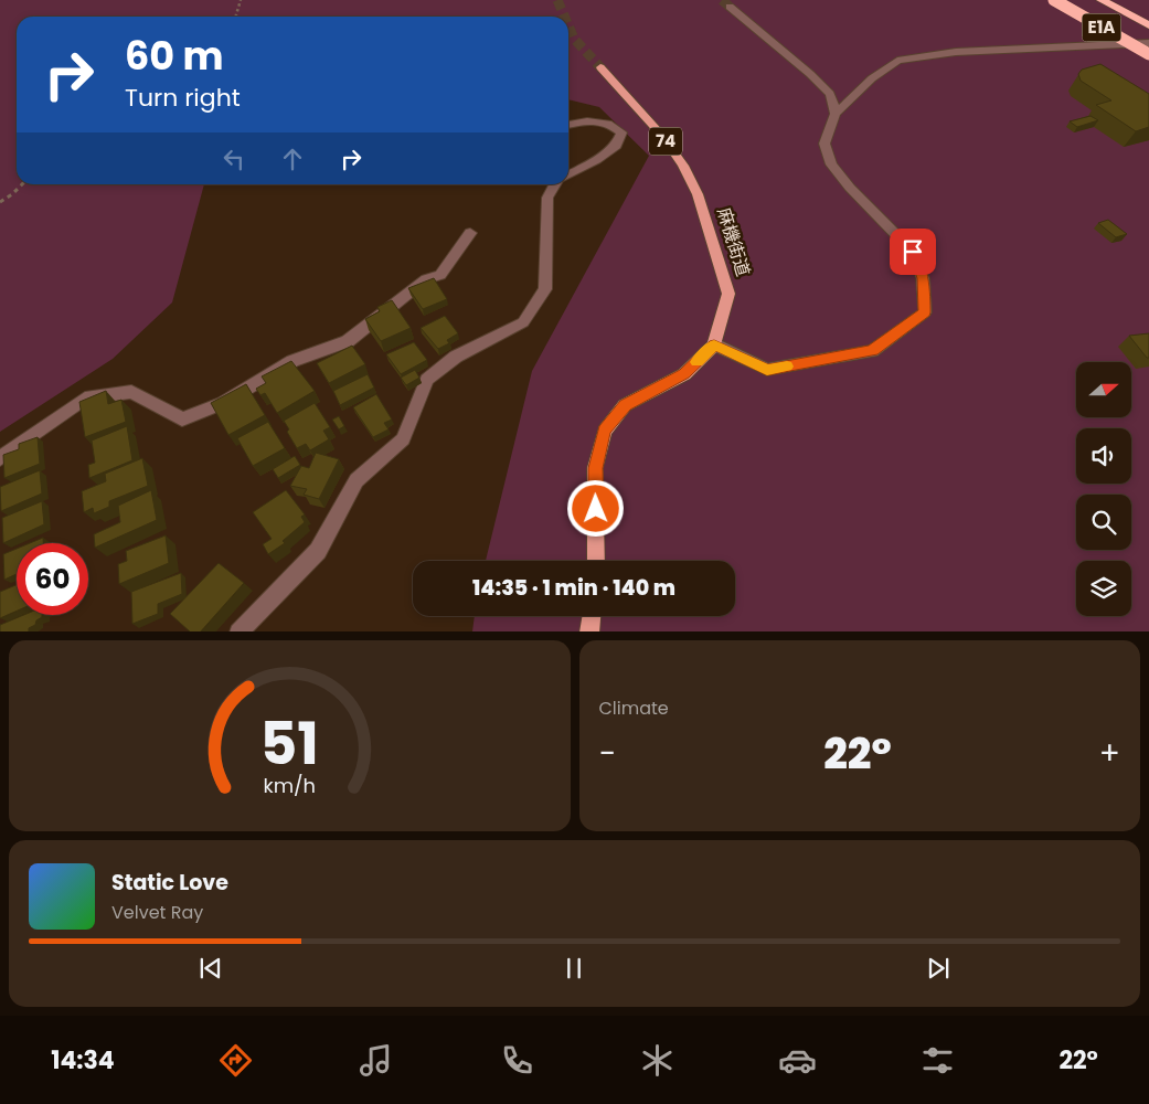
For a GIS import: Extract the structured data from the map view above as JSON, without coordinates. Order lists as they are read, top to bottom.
{
  "streets": {
    "highway": ["E1A"],
    "main road": ["74", "麻機街道"]
  },
  "north": "right",
  "page": {
    "turn": ["60 m", "Turn right"],
    "limit": "60",
    "trip": "14:35 · 1 min · 140 m",
    "tile": "Climate",
    "heat": ["−", "22°", "+"],
    "song": ["Static Love", "Velvet Ray"],
    "tabs": ["14:34", "22°"],
    "gauge": ["51", "km/h"]
  }
}
